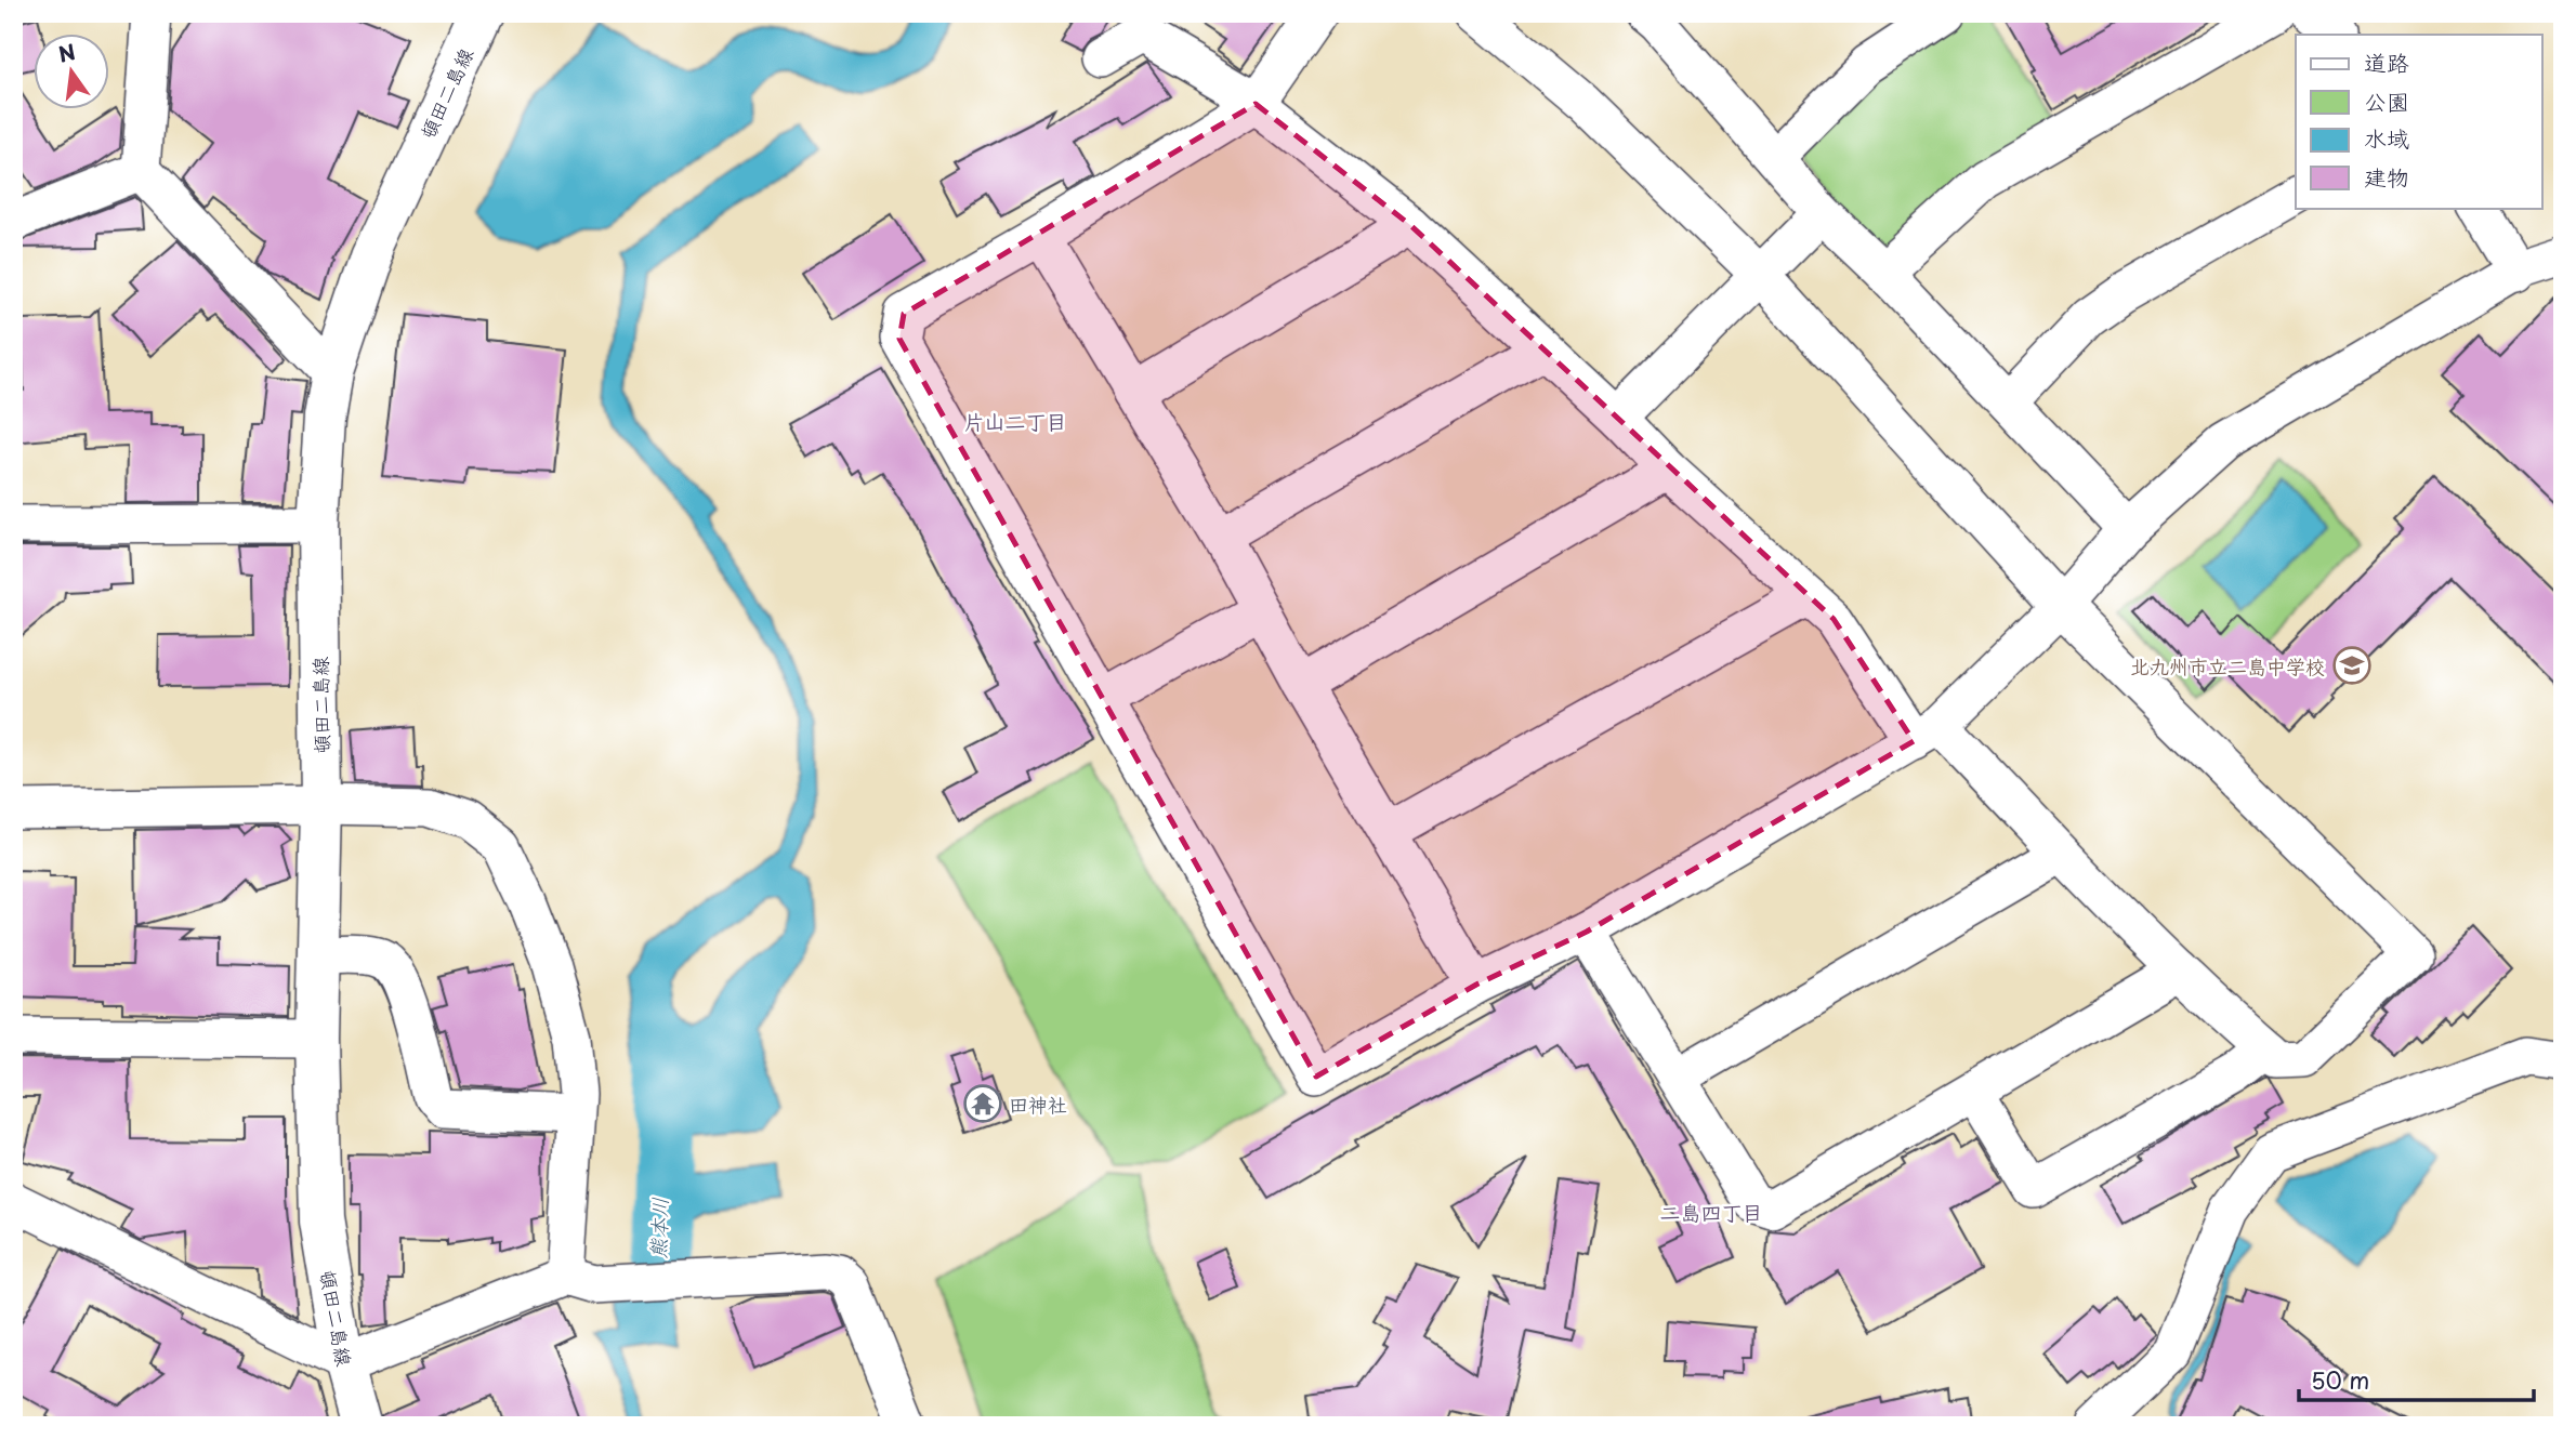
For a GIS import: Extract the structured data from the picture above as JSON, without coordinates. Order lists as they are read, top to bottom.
{
  "streets": {
    "main road": ["頓田二島線"]
  },
  "districts": ["片山二丁目", "二島四丁目"],
  "water": ["熊本川"],
  "places": {
    "school or university": ["北九州市立二島中学校"],
    "temple": ["田神社"]
  },
  "legend": [
    "道路",
    "公園",
    "水域",
    "建物"
  ],
  "scale_bar": "50 m",
  "north": "top"
}
